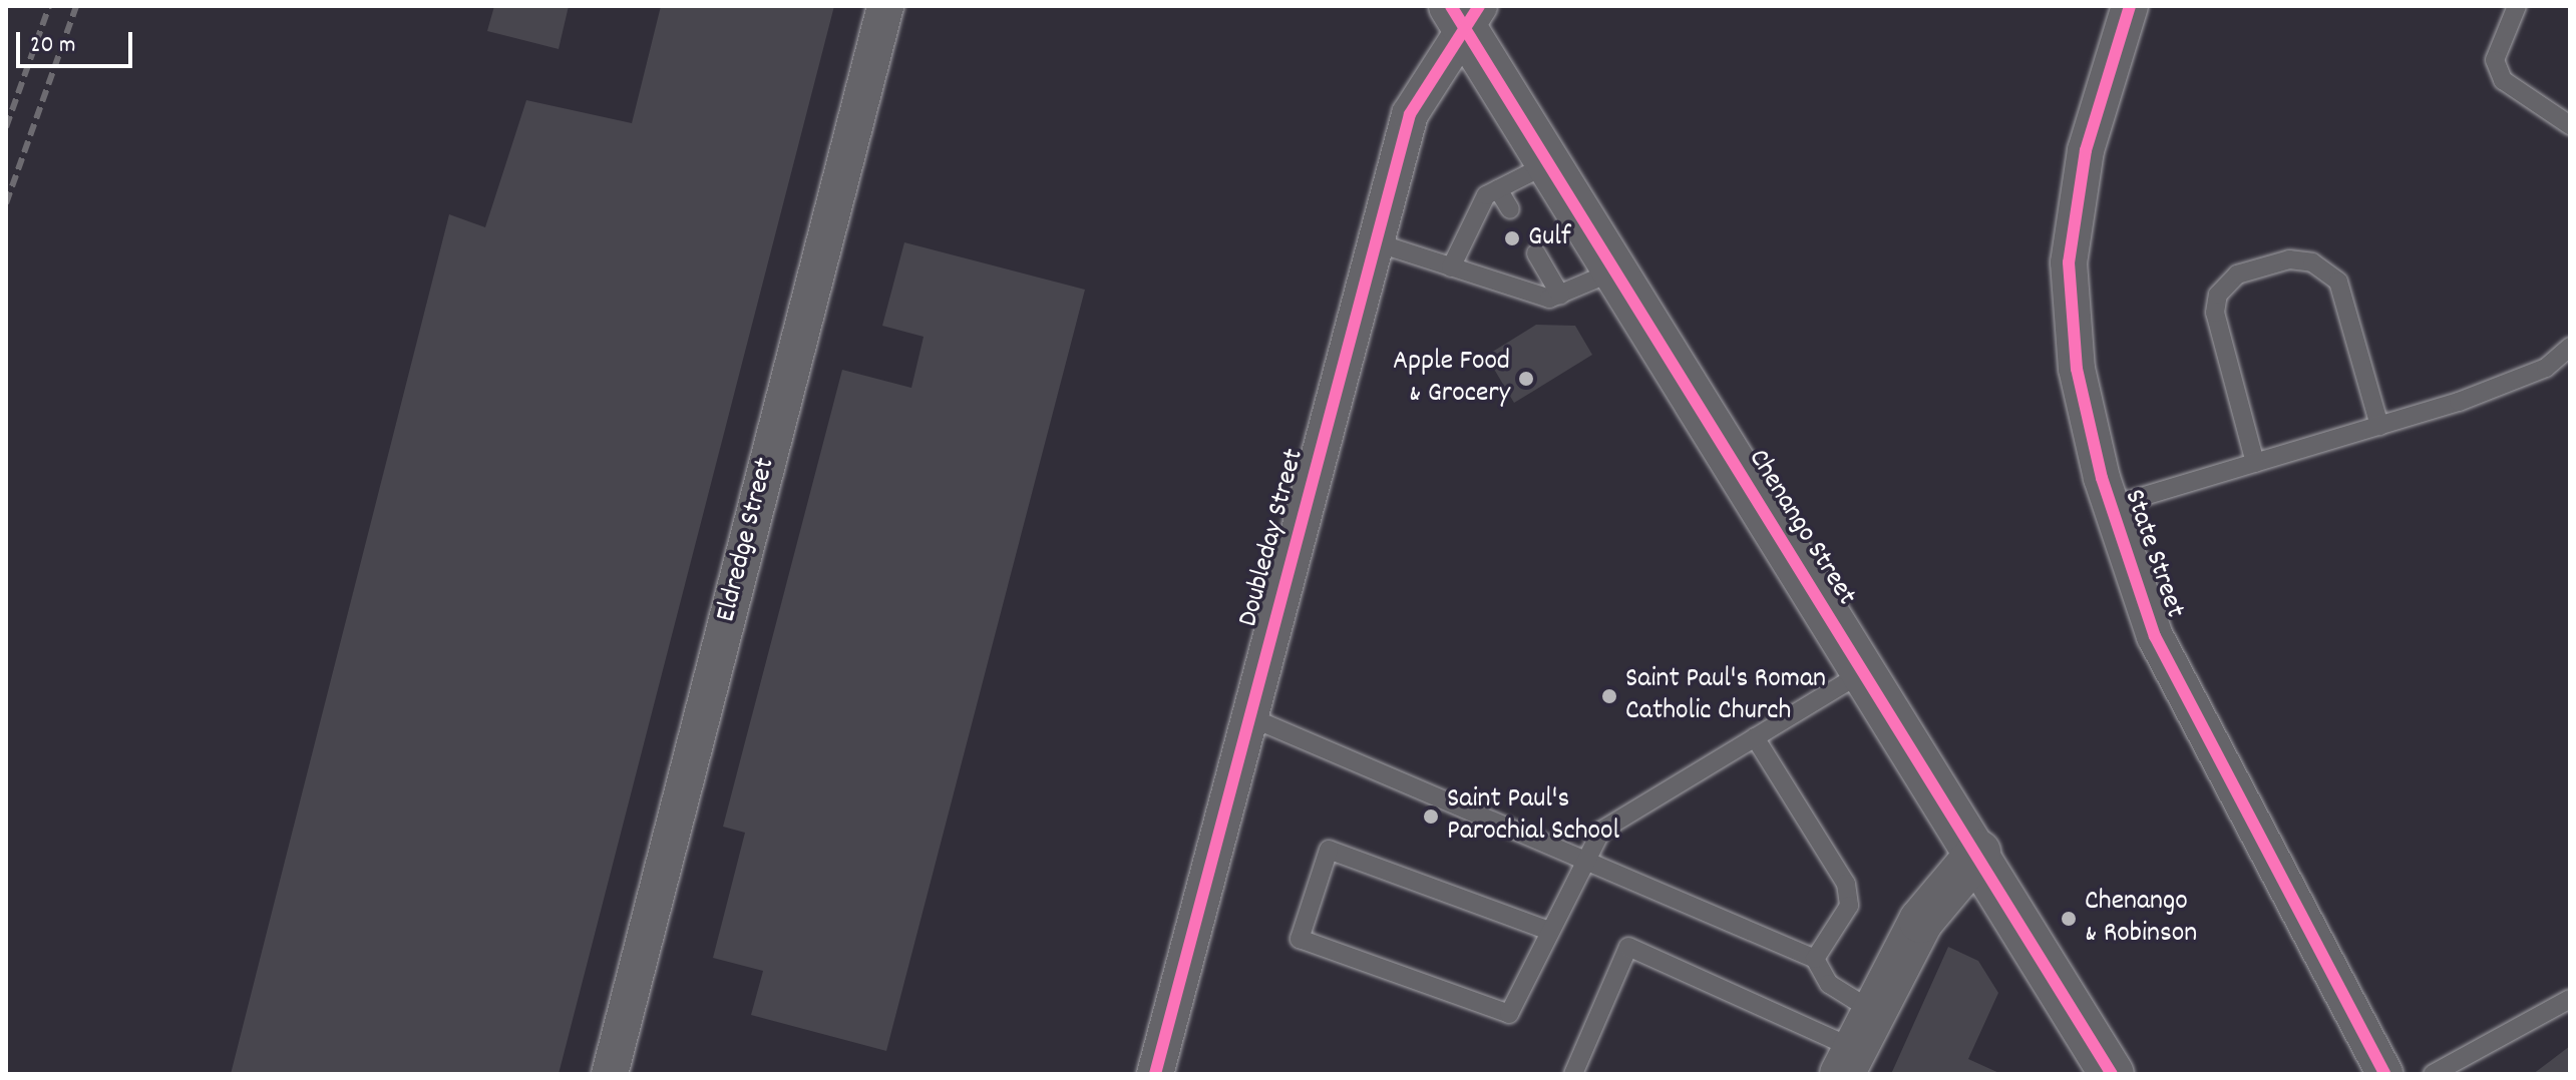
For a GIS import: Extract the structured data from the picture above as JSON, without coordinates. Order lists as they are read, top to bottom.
{
  "streets": {
    "street": [
      "Chenango Street",
      "Doubleday Street",
      "Eldredge Street",
      "State Street"
    ]
  },
  "crossings": [
    ["Chenango Street", "Doubleday Street"]
  ],
  "places": [
    "Gulf",
    "Apple Food & Grocery",
    "Saint Paul's Roman Catholic Church",
    "Saint Paul's Parochial School",
    "Chenango & Robinson"
  ],
  "scale_bar": "20 m"
}
